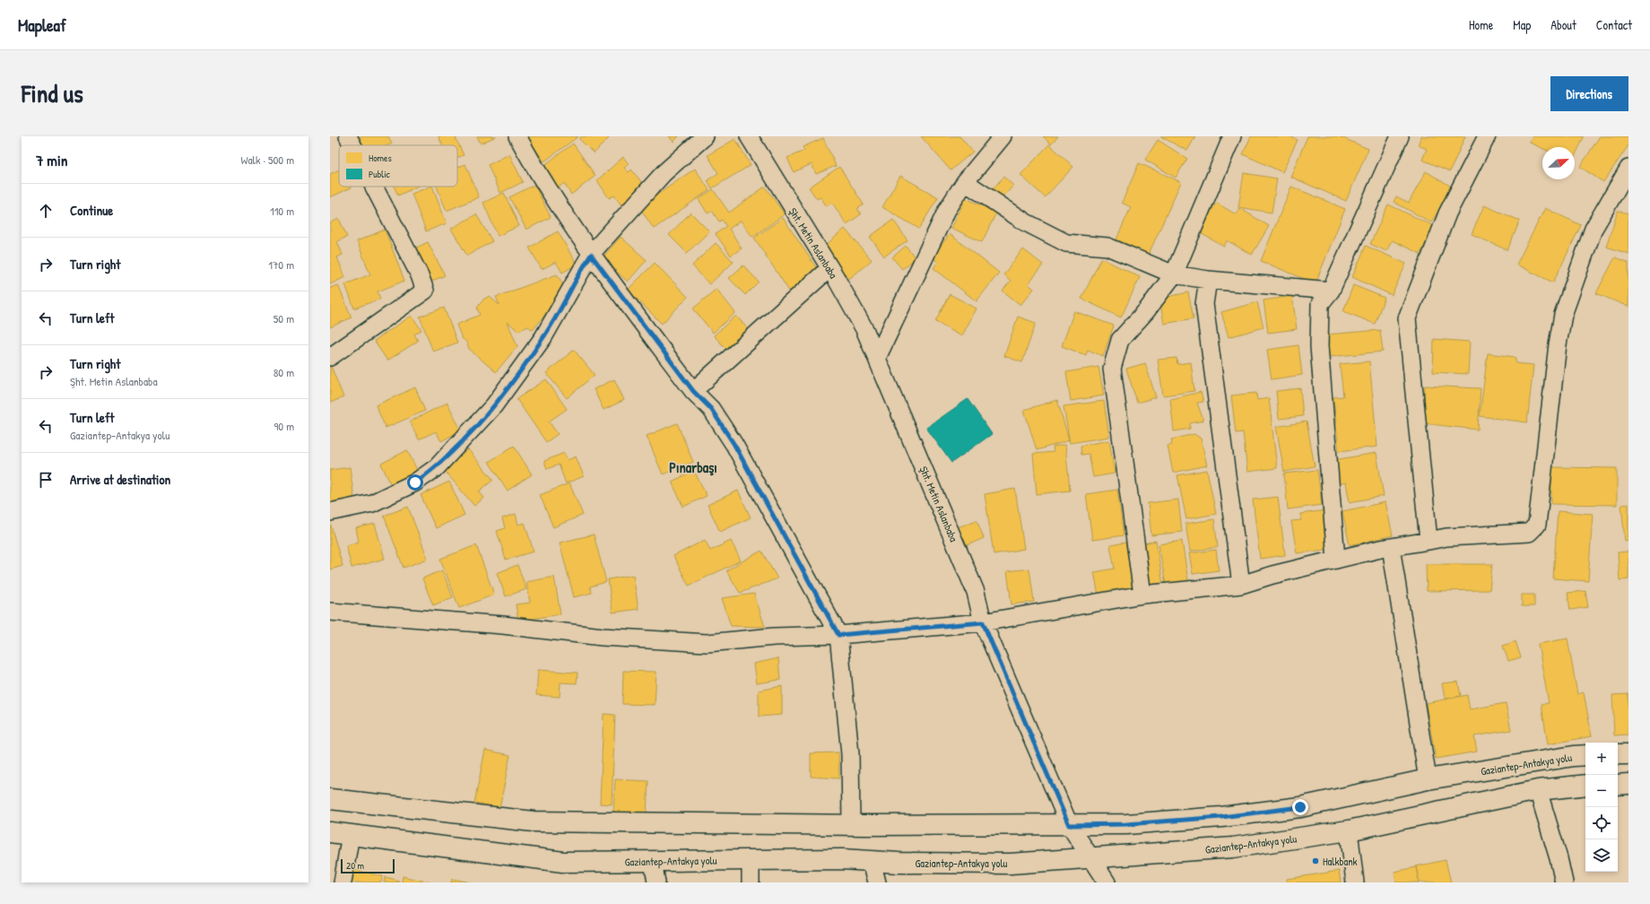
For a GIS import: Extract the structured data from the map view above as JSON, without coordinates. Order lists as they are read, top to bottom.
{
  "streets": {
    "main road": ["Gaziantep-Antakya yolu"],
    "street": ["Şht. Metin Aslanbaba"]
  },
  "crossings": [
    ["Şht. Metin Aslanbaba", "Gaziantep-Antakya yolu"]
  ],
  "districts": ["Pınarbaşı"],
  "places": ["Halkbank"],
  "legend": ["Homes", "Public"],
  "scale_bar": "20 m",
  "north": "top right",
  "page": {
    "header": "Mapleaf",
    "nav": [
      "Home",
      "Map",
      "About",
      "Contact"
    ],
    "title": "Find us",
    "buttons": "Directions",
    "heading": ["7 min", "Walk · 500 m"],
    "list": [
      ["Continue", "110 m"],
      ["Turn right", "170 m"],
      ["Turn left", "50 m"],
      ["Turn right", "Şht. Metin Aslanbaba", "80 m"],
      ["Turn left", "Gaziantep-Antakya yolu", "90 m"],
      "Arrive at destination"
    ],
    "map_buttons": ["+", "−"],
    "scale": "20 m"
  }
}
